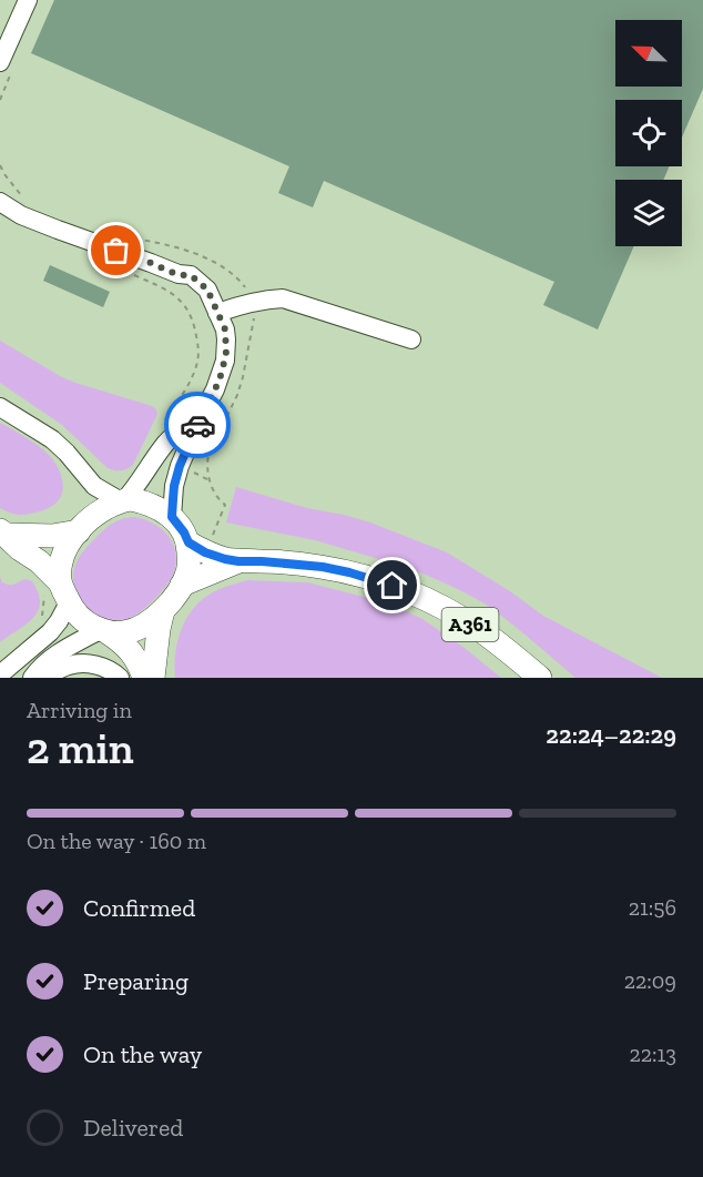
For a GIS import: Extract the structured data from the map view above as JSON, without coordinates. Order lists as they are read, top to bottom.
{
  "streets": {
    "main road": ["A361"]
  },
  "north": "top left",
  "page": {
    "heading": ["2 min", "Arriving in", "22:24–22:29"],
    "bar": "On the way · 160 m",
    "list": [
      ["Confirmed", "21:56"],
      ["Preparing", "22:09"],
      ["On the way", "22:13"],
      "Delivered"
    ]
  }
}
